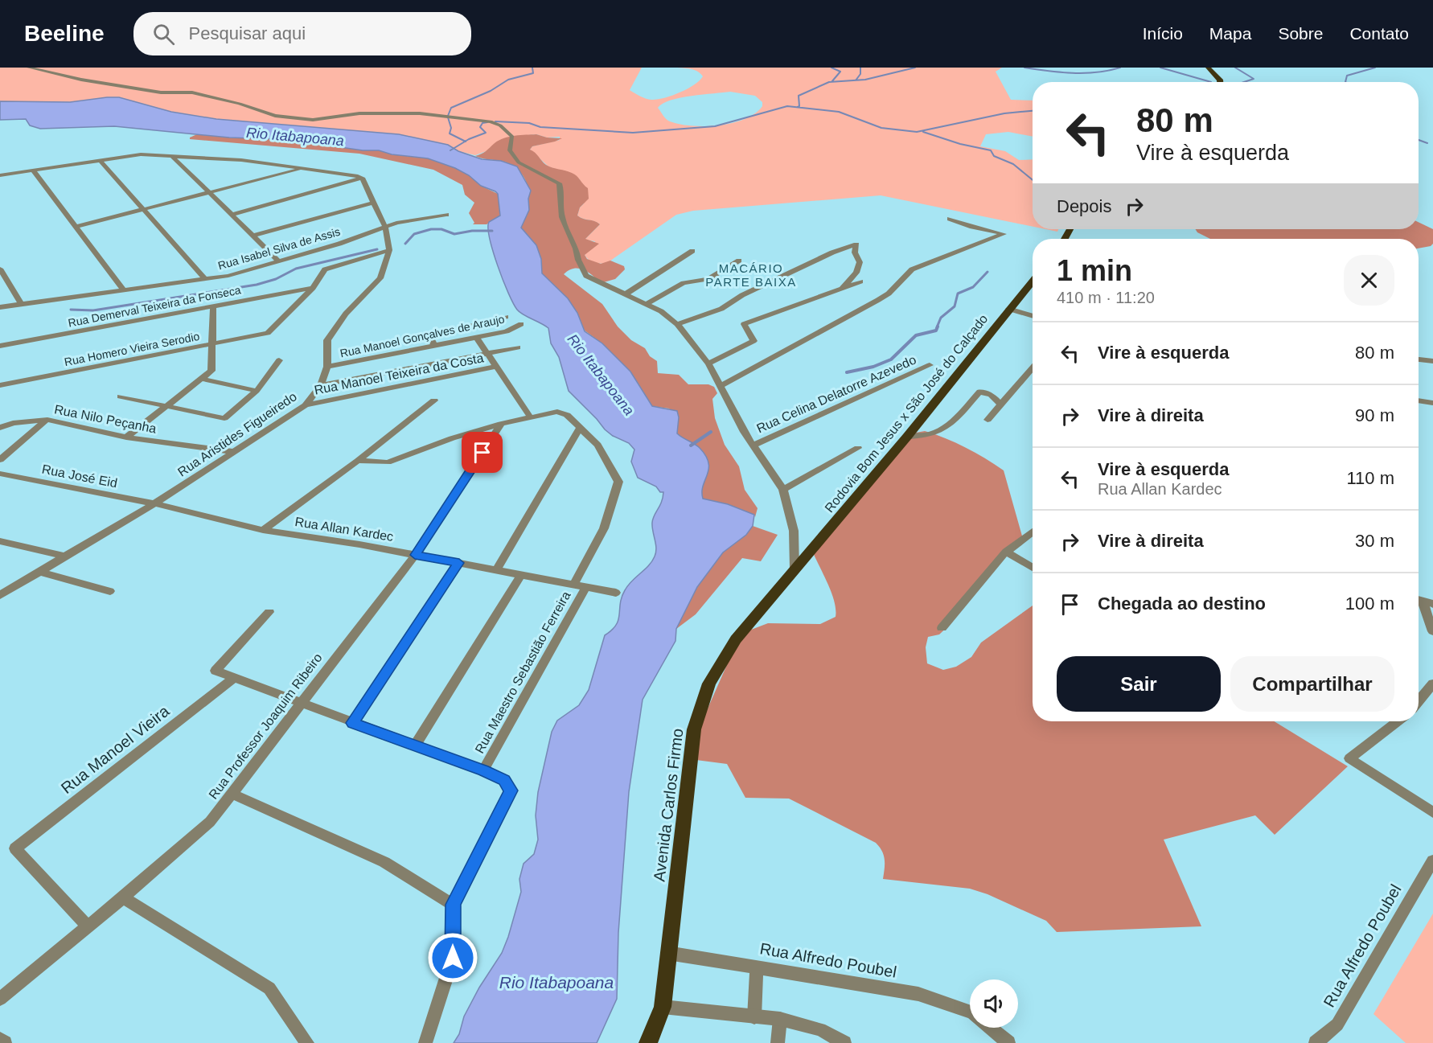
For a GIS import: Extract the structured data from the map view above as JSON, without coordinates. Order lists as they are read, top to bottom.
{
  "streets": {
    "main road": ["Rodovia Bom Jesus x São José do Calçado", "Avenida Carlos Firmo"],
    "street": [
      "Rua Isabel Silva de Assis",
      "Rua Demerval Teixeira da Fonseca",
      "Rua Manoel Gonçalves de Araujo",
      "Rua Homero Vieira Serodio",
      "Rua Manoel Teixeira da Costa",
      "Rua Celina Delatorre Azevedo",
      "Rua Nilo Peçanha",
      "Rua Aristides Figueiredo",
      "Rua José Eid",
      "Rua Allan Kardec",
      "Rua Maestro Sebastião Ferreira",
      "Rua Professor Joaquim Ribeiro",
      "Rua Manoel Vieira",
      "Rua Alfredo Poubel"
    ]
  },
  "crossings": [
    ["Rua Isabel Silva de Assis", "Rua Aristides Figueiredo"],
    ["Rua Demerval Teixeira da Fonseca", "Rua Homero Vieira Serodio"],
    ["Rua Manoel Gonçalves de Araujo", "Rua Aristides Figueiredo"],
    ["Rua Manoel Teixeira da Costa", "Rua Aristides Figueiredo"],
    ["Rodovia Bom Jesus x São José do Calçado", "Avenida Carlos Firmo"],
    ["Rua Nilo Peçanha", "Rua Aristides Figueiredo"],
    ["Rua Aristides Figueiredo", "Rua José Eid"],
    ["Rua Aristides Figueiredo", "Rua Allan Kardec"],
    ["Rua José Eid", "Rua Allan Kardec"],
    ["Rua Allan Kardec", "Rua Maestro Sebastião Ferreira"],
    ["Rua Allan Kardec", "Rua Professor Joaquim Ribeiro"],
    ["Rua Professor Joaquim Ribeiro", "Rua Manoel Vieira"],
    ["Avenida Carlos Firmo", "Rua Alfredo Poubel"]
  ],
  "districts": ["MACÁRIO PARTE BAIXA"],
  "water": ["Rio Itabapoana"],
  "page": {
    "header": "Beeline",
    "search": "Pesquisar aqui",
    "nav": [
      "Início",
      "Mapa",
      "Sobre",
      "Contato"
    ],
    "turn": ["80 m", "Vire à esquerda"],
    "then": "Depois",
    "heading": ["1 min", "410 m · 11:20"],
    "list": [
      {
        "name": "Vire à esquerda",
        "value": "80 m"
      },
      {
        "name": "Vire à direita",
        "value": "90 m"
      },
      {
        "name": "Vire à esquerda",
        "note": "Rua Allan Kardec",
        "value": "110 m"
      },
      {
        "name": "Vire à direita",
        "value": "30 m"
      },
      {
        "name": "Chegada ao destino",
        "value": "100 m"
      }
    ],
    "buttons": ["Sair", "Compartilhar"]
  }
}
